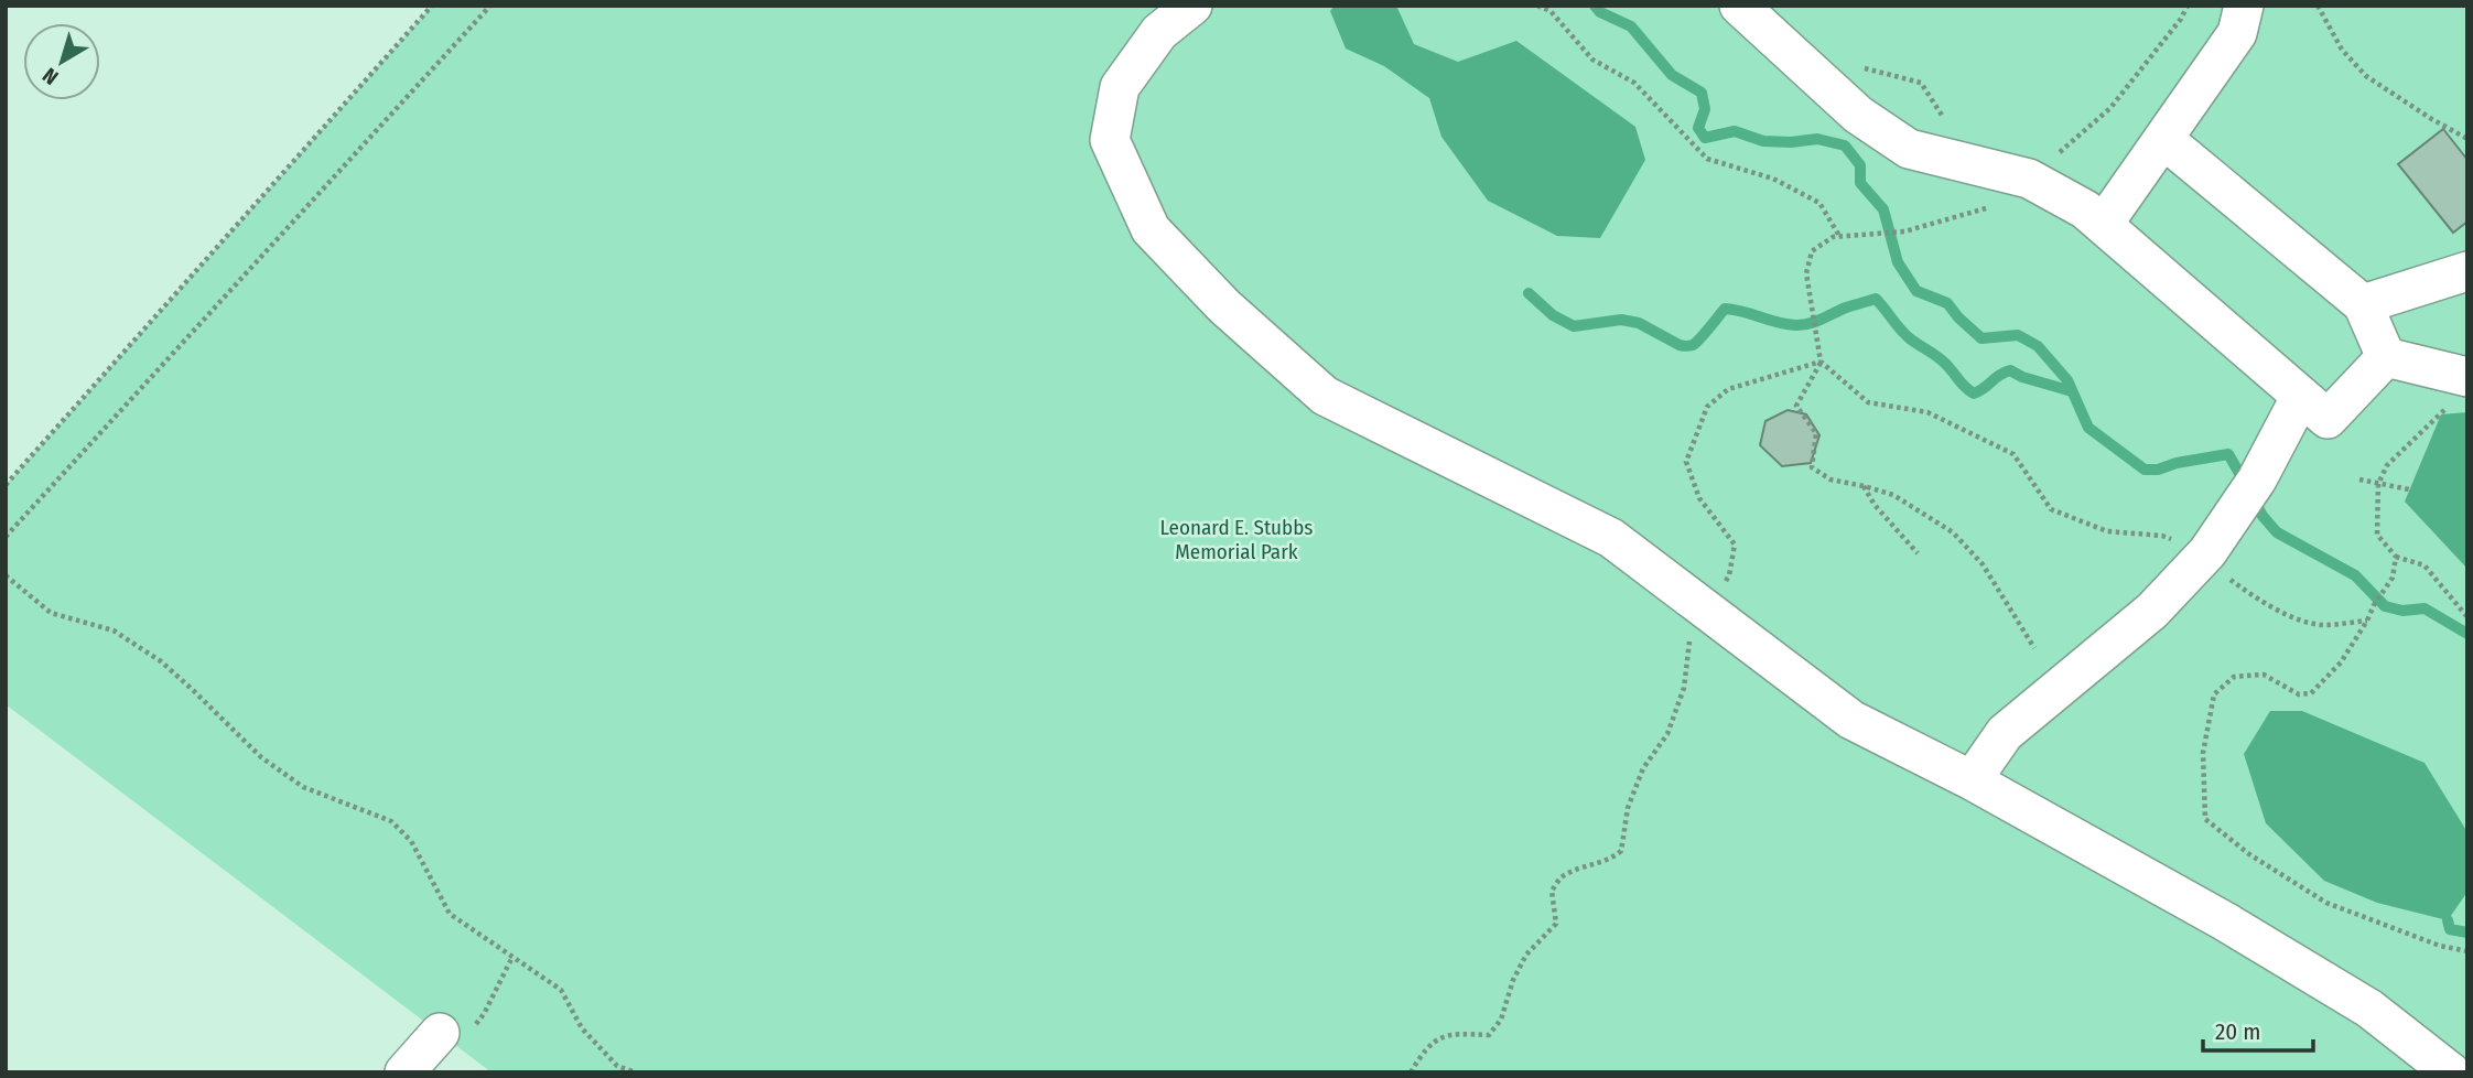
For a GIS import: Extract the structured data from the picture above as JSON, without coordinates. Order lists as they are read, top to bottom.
{
  "parks": ["Leonard E. Stubbs Memorial Park"],
  "scale_bar": "20 m",
  "north": "bottom left"
}
